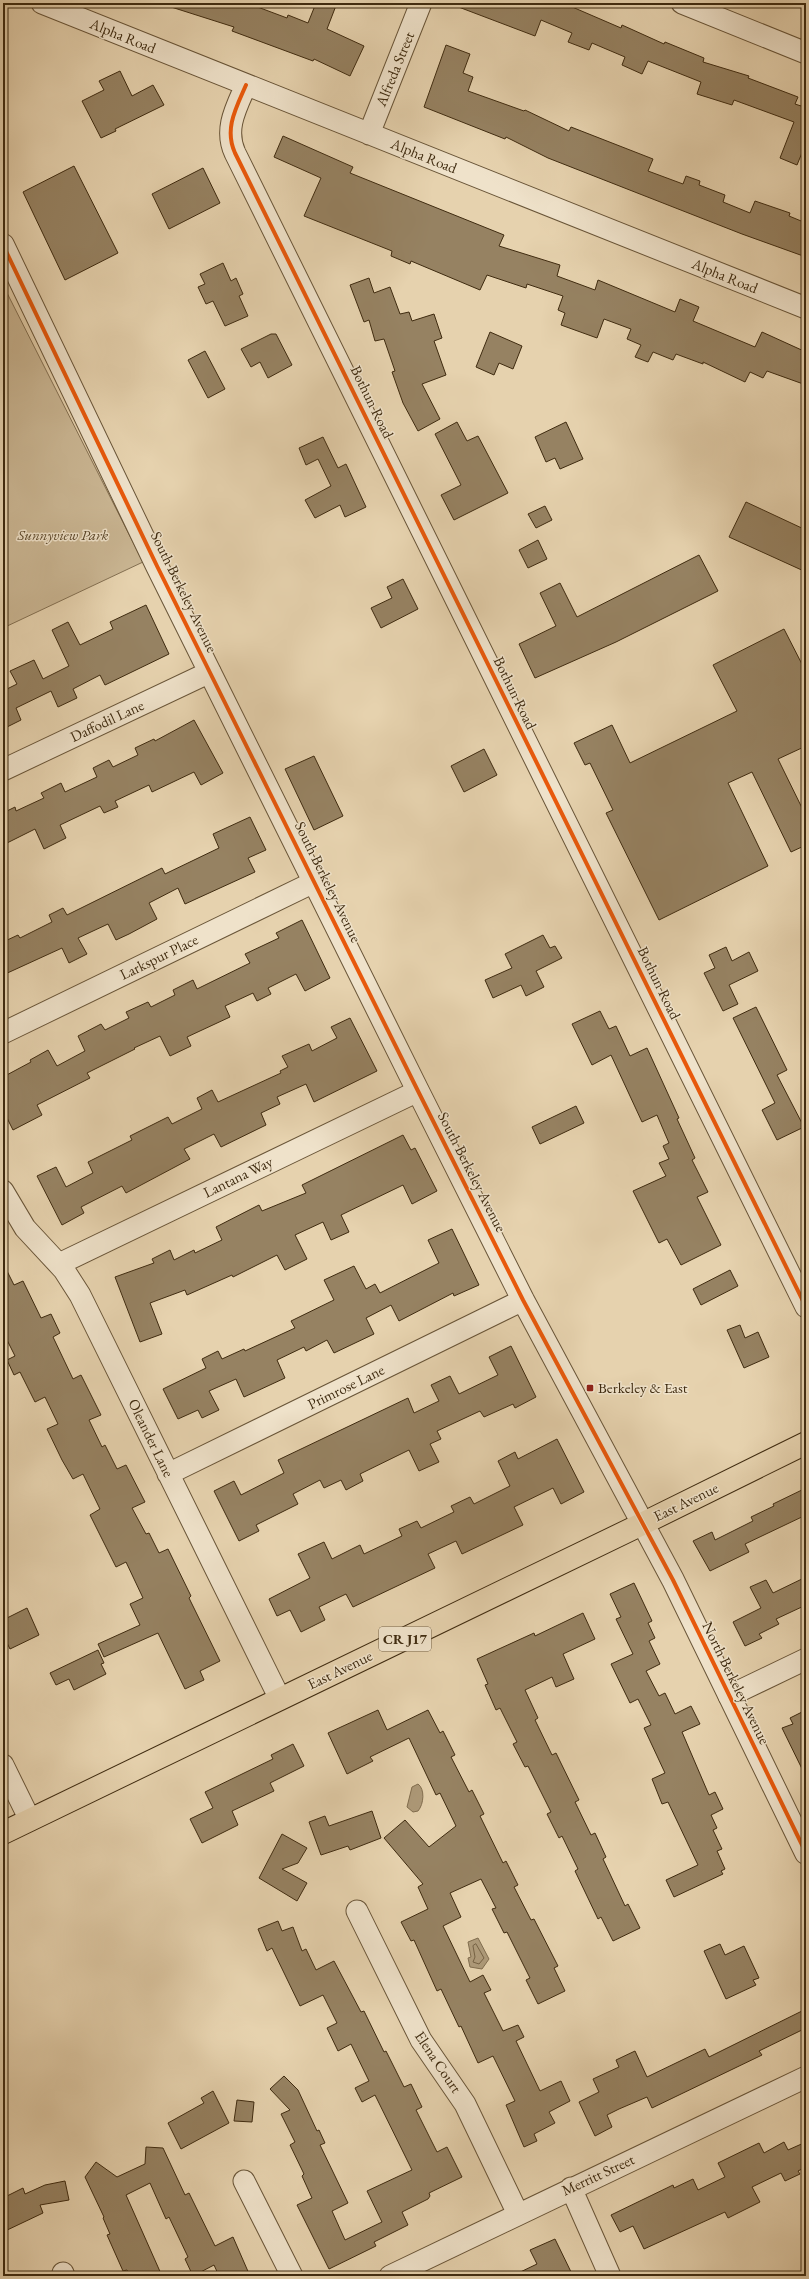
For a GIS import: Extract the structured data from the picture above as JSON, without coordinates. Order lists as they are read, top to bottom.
{
  "streets": {
    "main road": ["East Avenue", "CR J17"],
    "street": [
      "Alpha Road",
      "Alfreda Street",
      "Bothun Road",
      "South Berkeley Avenue",
      "Daffodil Lane",
      "Larkspur Place",
      "Lantana Way",
      "Primrose Lane",
      "Oleander Lane",
      "North Berkeley Avenue",
      "Elena Court",
      "Merritt Street"
    ]
  },
  "crossings": [
    ["Alpha Road", "Alfreda Street"],
    ["Alpha Road", "Bothun Road"],
    ["South Berkeley Avenue", "Daffodil Lane"],
    ["South Berkeley Avenue", "Larkspur Place"],
    ["South Berkeley Avenue", "Lantana Way"],
    ["South Berkeley Avenue", "Primrose Lane"],
    ["South Berkeley Avenue", "East Avenue"],
    ["South Berkeley Avenue", "North Berkeley Avenue"],
    ["Lantana Way", "Oleander Lane"],
    ["Primrose Lane", "Oleander Lane"],
    ["Oleander Lane", "East Avenue"],
    ["East Avenue", "North Berkeley Avenue"],
    ["Elena Court", "Merritt Street"]
  ],
  "parks": ["Sunnyview Park"],
  "places": {
    "transit": ["Berkeley & East"]
  }
}
